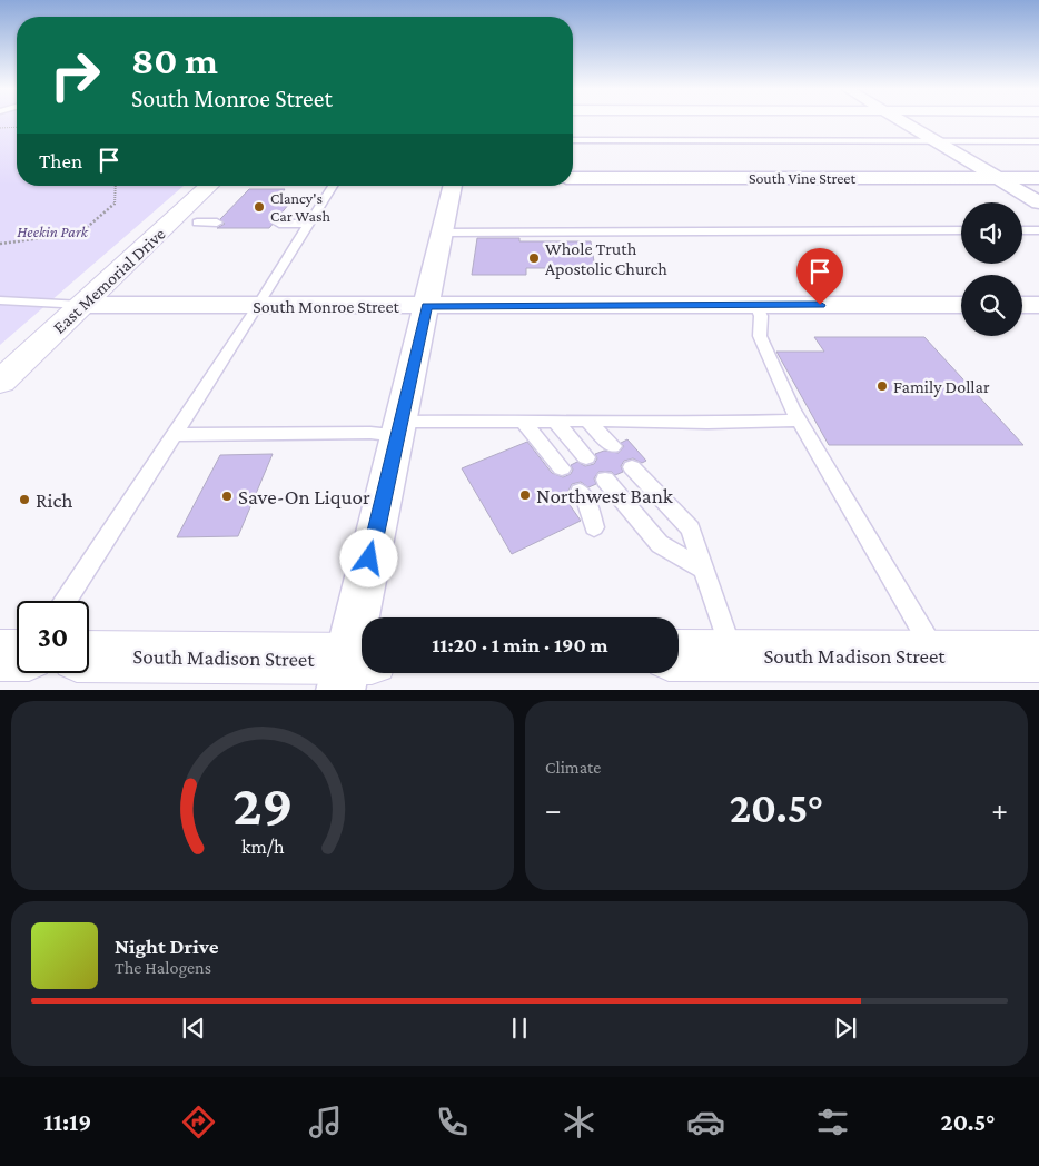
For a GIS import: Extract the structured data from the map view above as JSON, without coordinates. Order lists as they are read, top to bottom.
{
  "streets": {
    "main road": ["East Memorial Drive", "South Madison Street"],
    "street": ["South Vine Street", "South Monroe Street"]
  },
  "crossings": [
    ["East Memorial Drive", "South Monroe Street"]
  ],
  "parks": ["Heekin Park"],
  "places": [
    "Clancy's Car Wash",
    "Whole Truth Apostolic Church",
    "Family Dollar",
    "Northwest Bank",
    "Save-On Liquor",
    "Rich"
  ],
  "page": {
    "turn": ["80 m", "South Monroe Street"],
    "then": "Then",
    "limit": "30",
    "trip": "11:20 · 1 min · 190 m",
    "tile": "Climate",
    "heat": ["−", "20.5°", "+"],
    "song": ["Night Drive", "The Halogens"],
    "tabs": ["11:19", "20.5°"],
    "gauge": ["29", "km/h"]
  }
}
